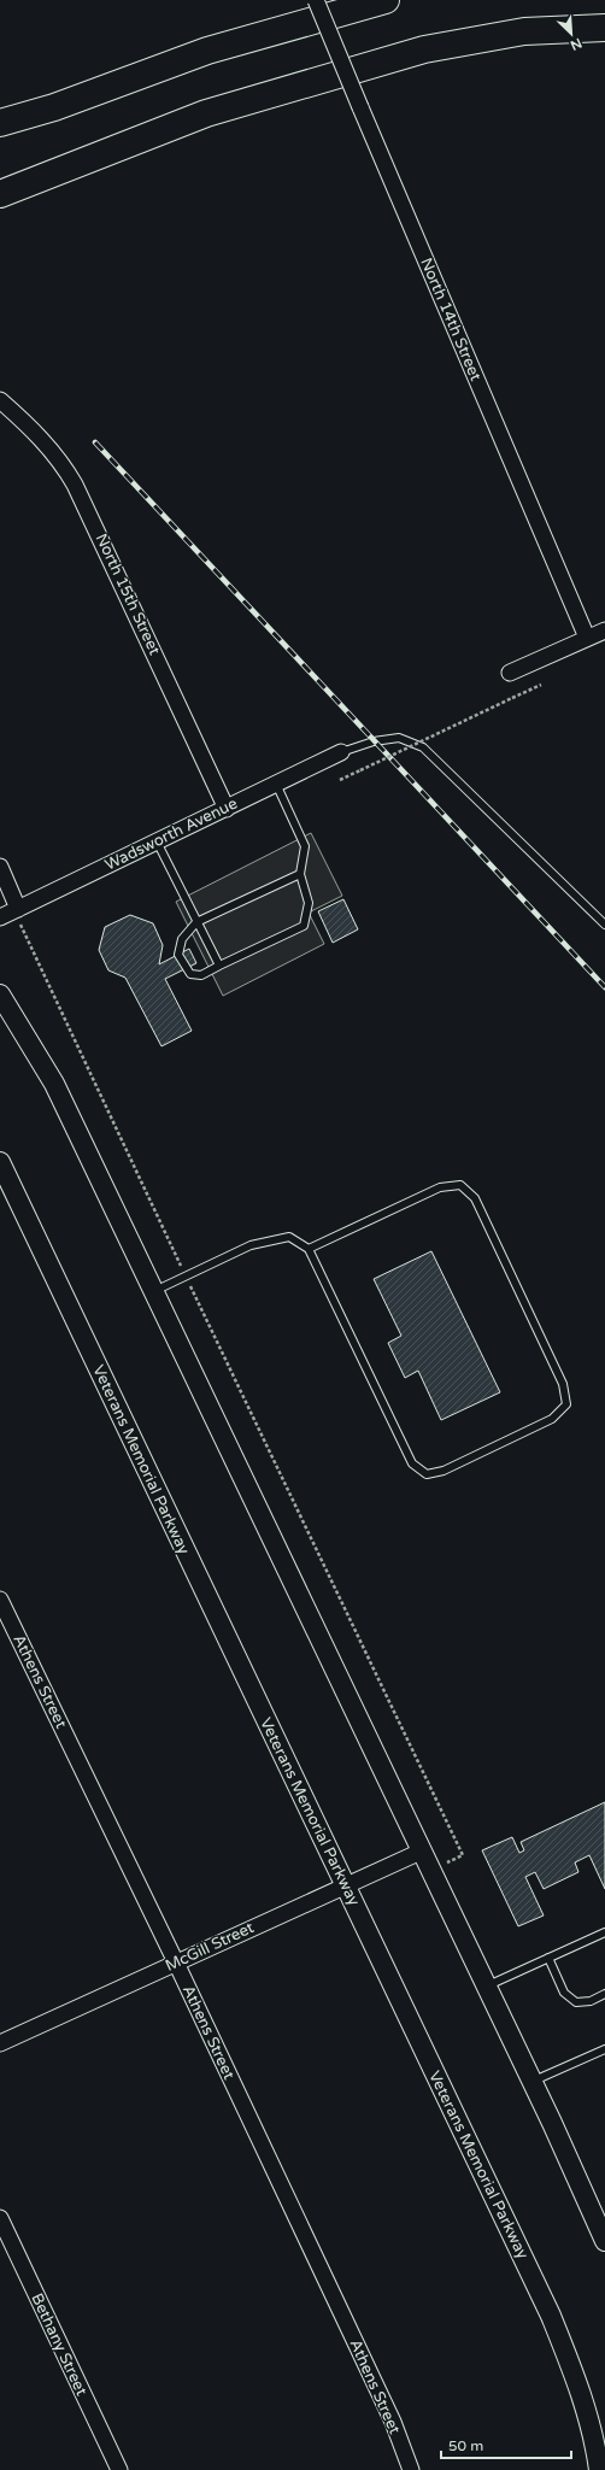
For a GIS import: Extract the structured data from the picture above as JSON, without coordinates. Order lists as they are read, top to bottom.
{
  "streets": {
    "street": [
      "North 14th Street",
      "North 15th Street",
      "Wadsworth Avenue",
      "Veterans Memorial Parkway",
      "Athens Street",
      "McGill Street",
      "Bethany Street"
    ]
  },
  "crossings": [
    ["North 15th Street", "Wadsworth Avenue"],
    ["Veterans Memorial Parkway", "McGill Street"],
    ["Athens Street", "McGill Street"]
  ],
  "scale_bar": "50 m",
  "north": "bottom right"
}
